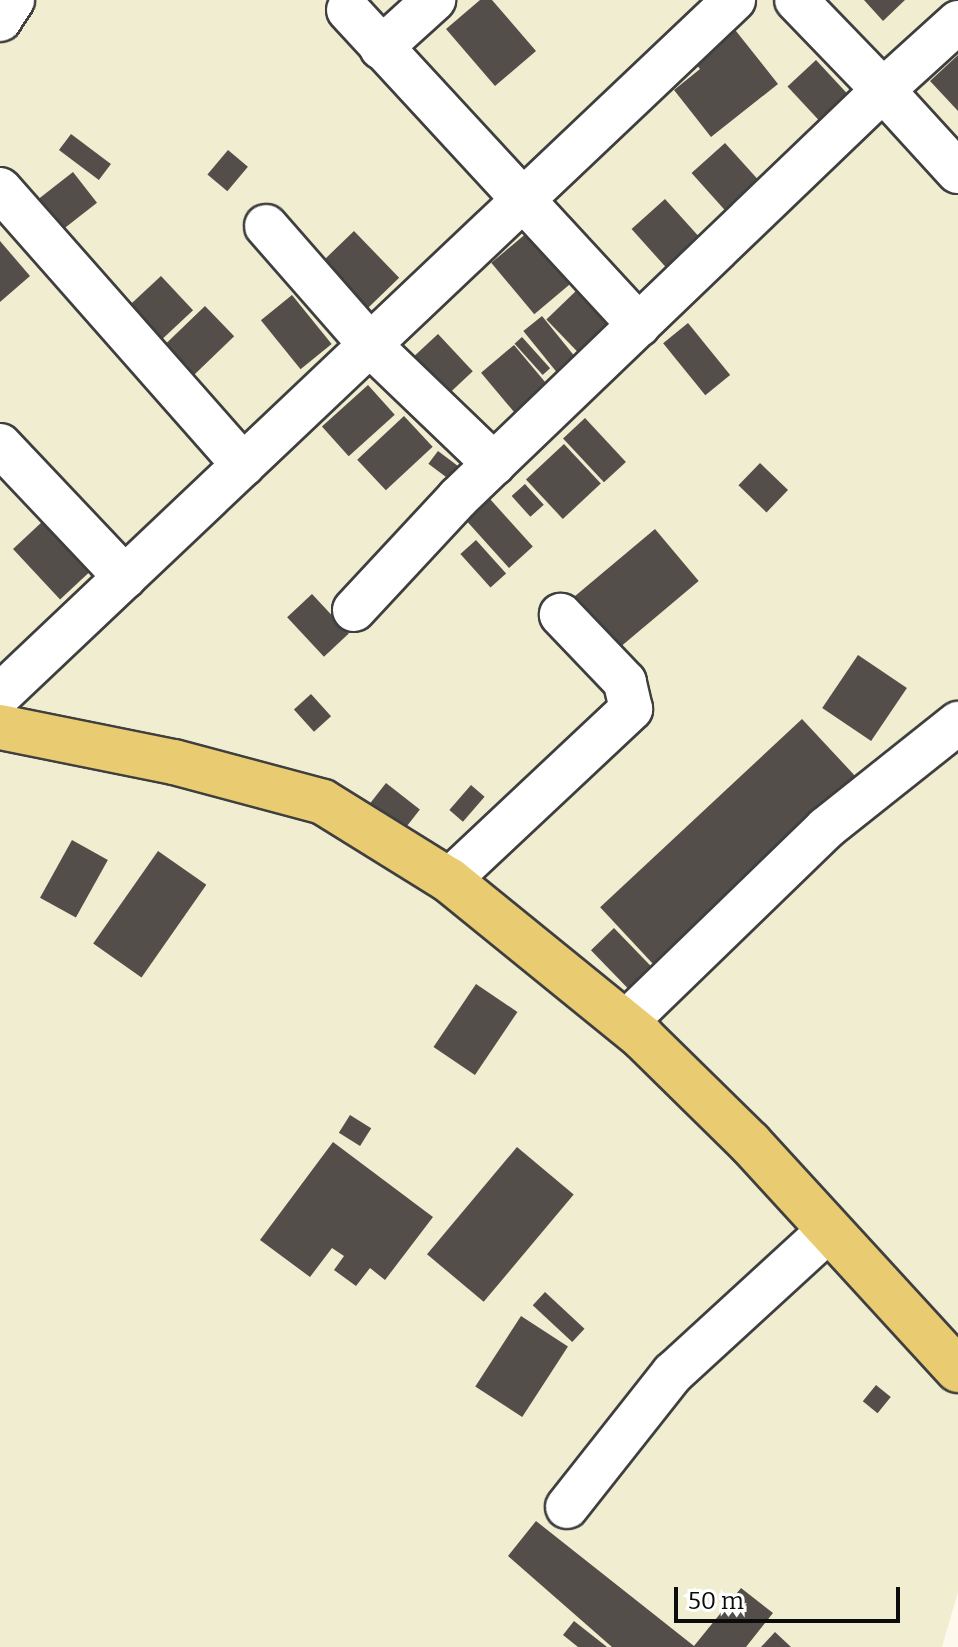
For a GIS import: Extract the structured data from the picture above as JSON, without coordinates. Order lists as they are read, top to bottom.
{
  "scale_bar": "50 m"
}
